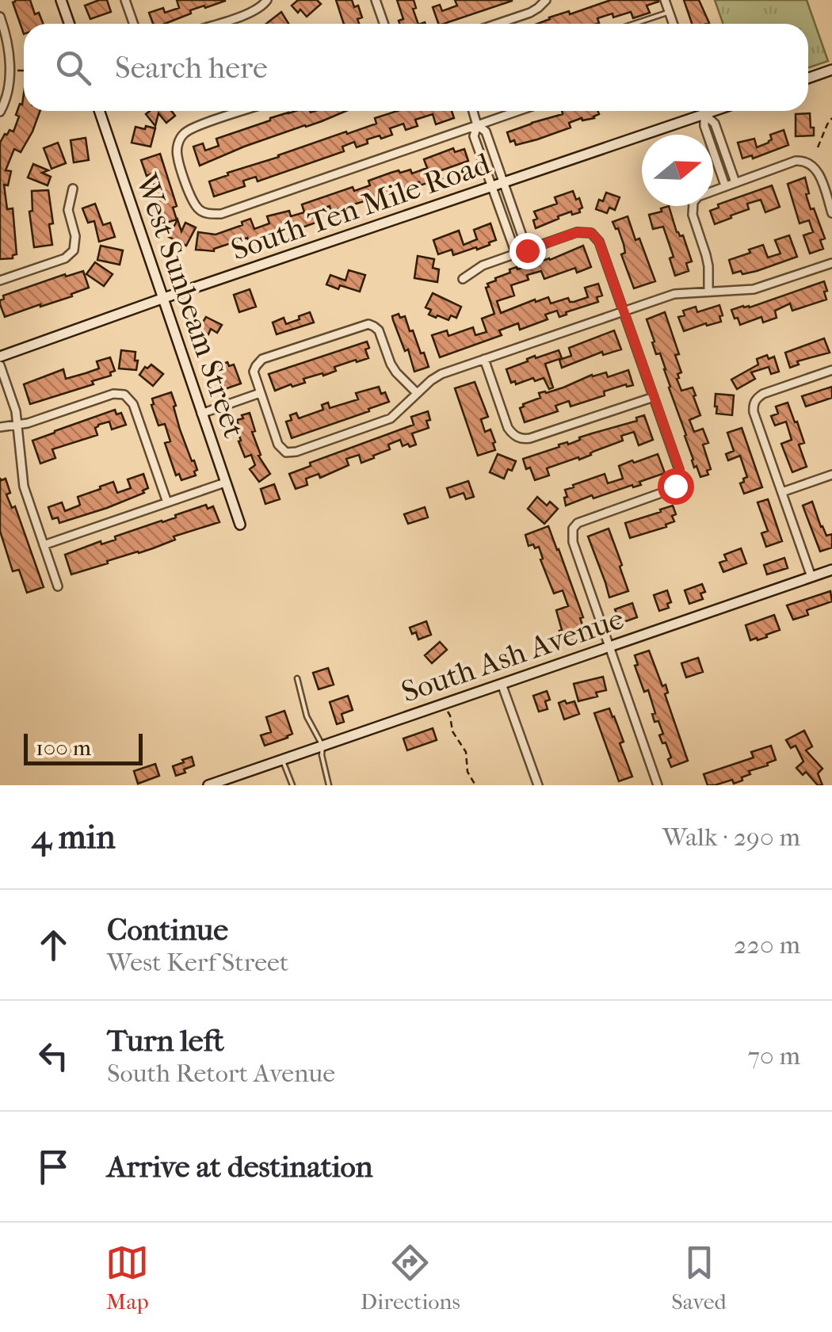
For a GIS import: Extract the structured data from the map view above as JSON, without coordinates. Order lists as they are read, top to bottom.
{
  "streets": {
    "street": ["South Ten Mile Road", "West Sunbeam Street", "South Ash Avenue"]
  },
  "crossings": [
    ["South Ten Mile Road", "West Sunbeam Street"]
  ],
  "scale_bar": "100 m",
  "north": "right",
  "page": {
    "search": "Search here",
    "scale": "100 m",
    "heading": ["4 min", "Walk · 290 m"],
    "list": [
      ["Continue", "West Kerf Street", "220 m"],
      ["Turn left", "South Retort Avenue", "70 m"],
      "Arrive at destination"
    ],
    "nav": ["Map", "Directions", "Saved"]
  }
}
